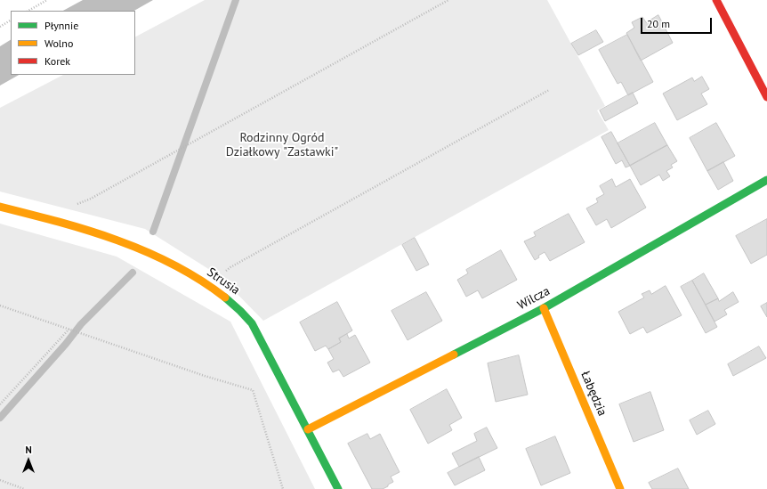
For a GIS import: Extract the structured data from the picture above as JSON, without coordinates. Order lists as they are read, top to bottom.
{
  "streets": {
    "street": ["Strusia", "Wilcza", "Łabędzia"]
  },
  "crossings": [
    ["Strusia", "Wilcza"],
    ["Wilcza", "Łabędzia"]
  ],
  "parks": ["Rodzinny Ogród Działkowy \"Zastawki\""],
  "legend": ["Płynnie", "Wolno", "Korek"],
  "scale_bar": "20 m",
  "north": "top"
}
